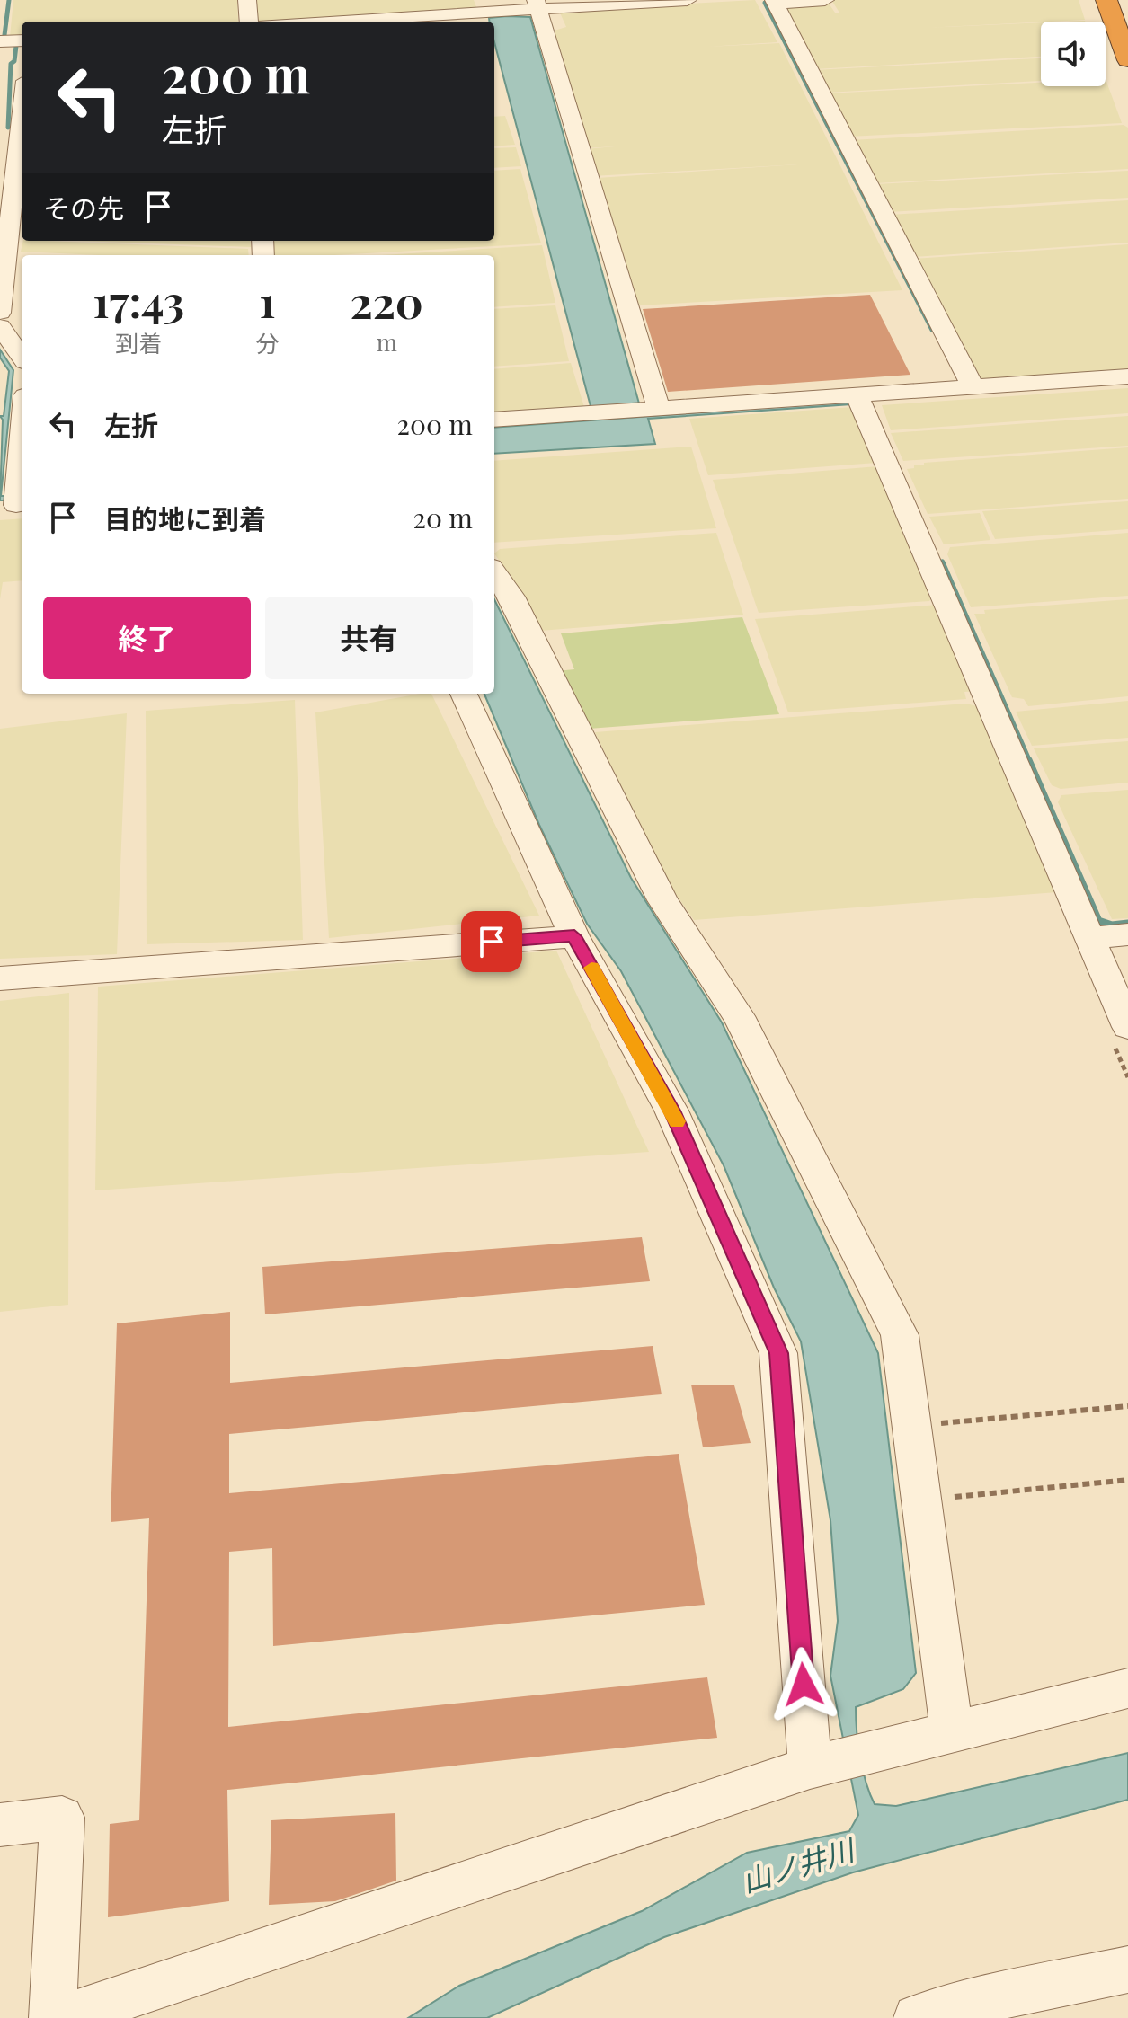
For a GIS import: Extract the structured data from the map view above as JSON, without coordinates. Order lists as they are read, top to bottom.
{
  "water": ["山ノ井川"],
  "page": {
    "turn": ["200 m", "左折"],
    "then": "その先",
    "eta": [
      "17:43",
      "到着",
      "1",
      "分",
      "220",
      "m"
    ],
    "list": [
      {
        "name": "左折",
        "value": "200 m"
      },
      {
        "name": "目的地に到着",
        "value": "20 m"
      }
    ],
    "buttons": ["終了", "共有"]
  }
}
